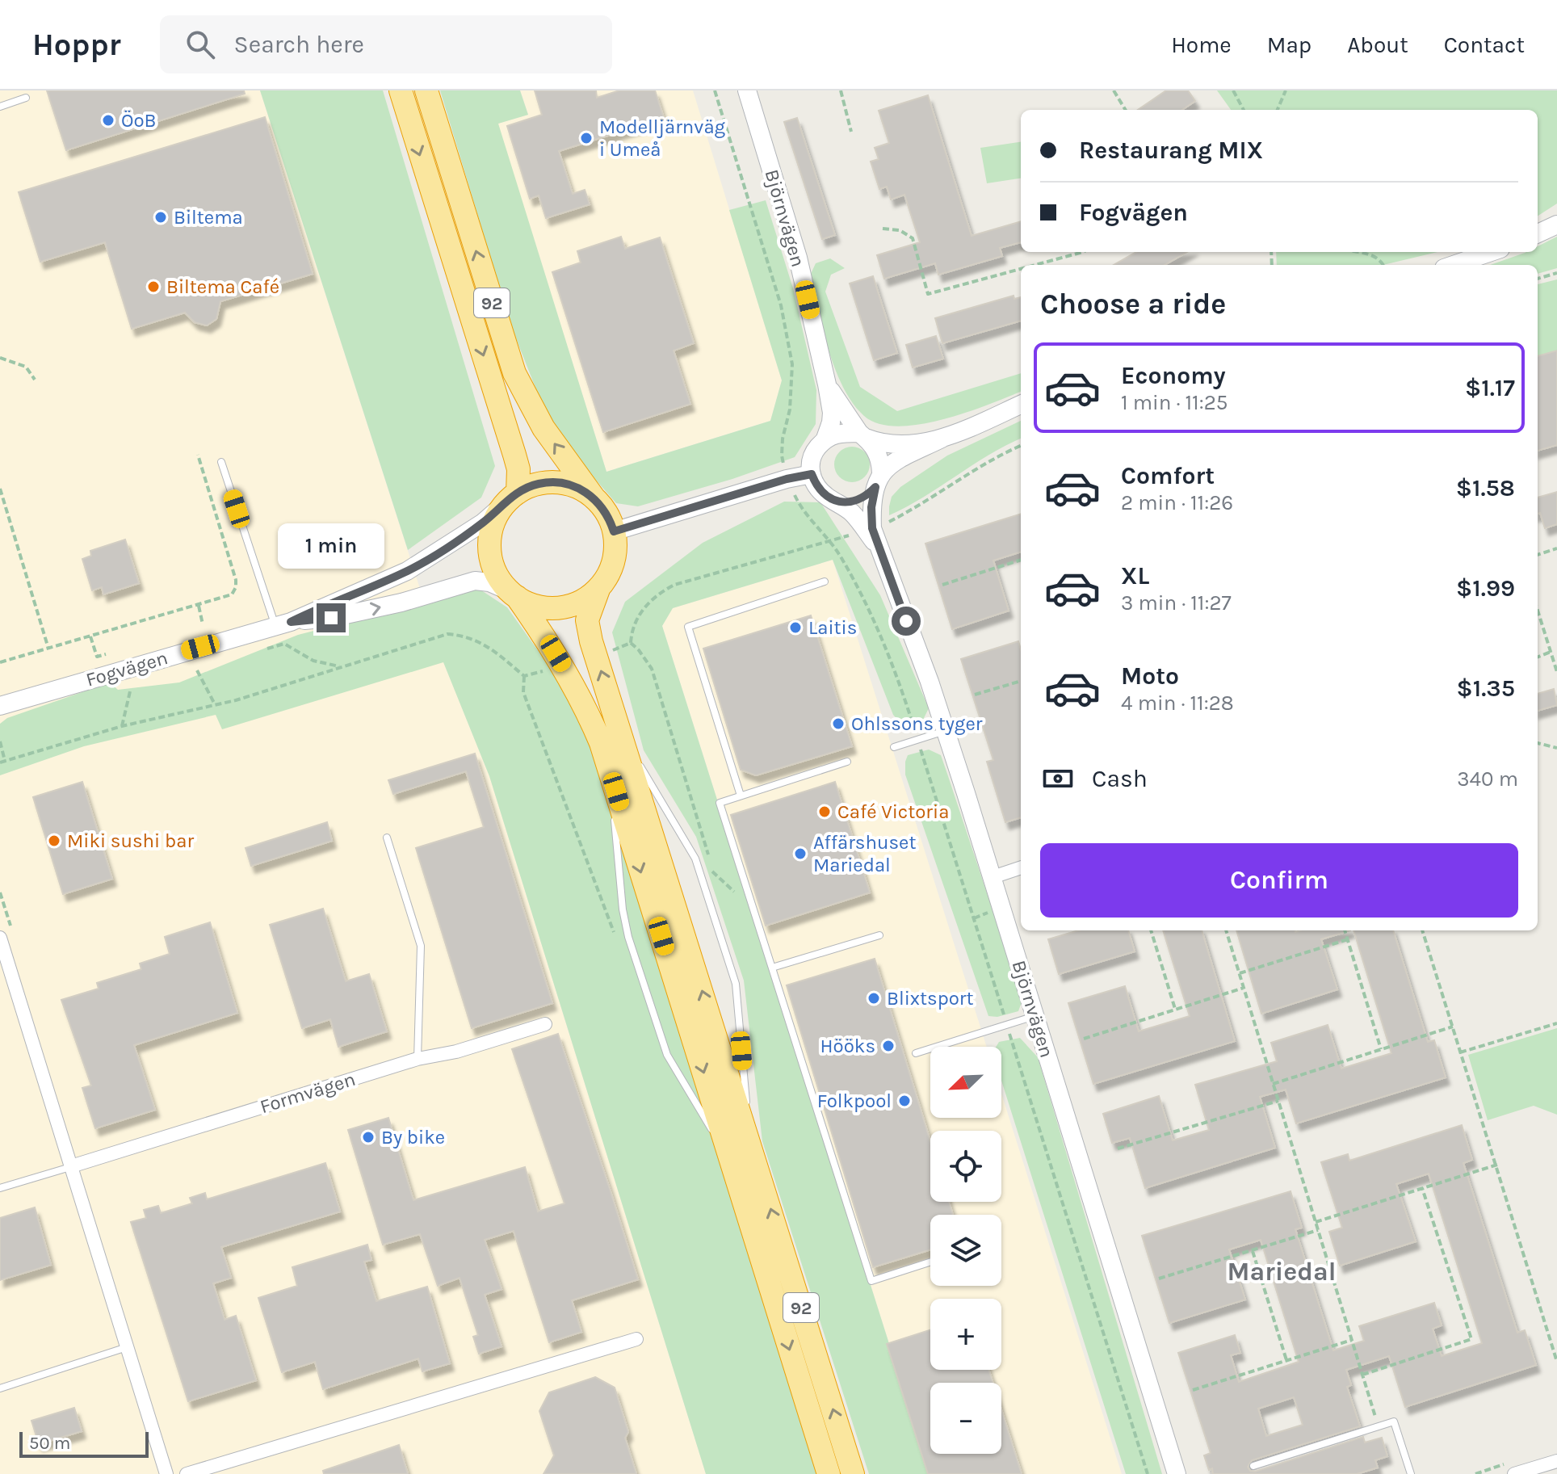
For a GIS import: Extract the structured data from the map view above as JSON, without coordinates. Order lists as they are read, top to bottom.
{
  "streets": {
    "highway": ["92"],
    "street": ["Björnvägen", "Fogvägen", "Formvägen"]
  },
  "crossings": [
    ["92", "Fogvägen"]
  ],
  "districts": ["Mariedal"],
  "places": [
    "ÖoB",
    "Modelljärnväg i Umeå",
    "Biltema",
    "Biltema Café",
    "Laitis",
    "Ohlssons tyger",
    "Café Victoria",
    "Miki sushi bar",
    "Affärshuset Mariedal",
    "Blixtsport",
    "Hööks",
    "Folkpool",
    "By bike"
  ],
  "scale_bar": "50 m",
  "north": "bottom left",
  "page": {
    "header": "Hoppr",
    "search": "Search here",
    "nav": [
      "Home",
      "Map",
      "About",
      "Contact"
    ],
    "banner": ["Restaurang MIX", "Fogvägen"],
    "heading": "Choose a ride",
    "list": [
      {
        "name": "Economy",
        "note": "1 min · 11:25",
        "value": "$1.17"
      },
      {
        "name": "Comfort",
        "note": "2 min · 11:26",
        "value": "$1.58"
      },
      {
        "name": "XL",
        "note": "3 min · 11:27",
        "value": "$1.99"
      },
      {
        "name": "Moto",
        "note": "4 min · 11:28",
        "value": "$1.35"
      }
    ],
    "bubble": "1 min",
    "pay": ["Cash", "340 m"],
    "buttons": "Confirm",
    "map_buttons": ["+", "−"],
    "scale": "50 m"
  }
}
